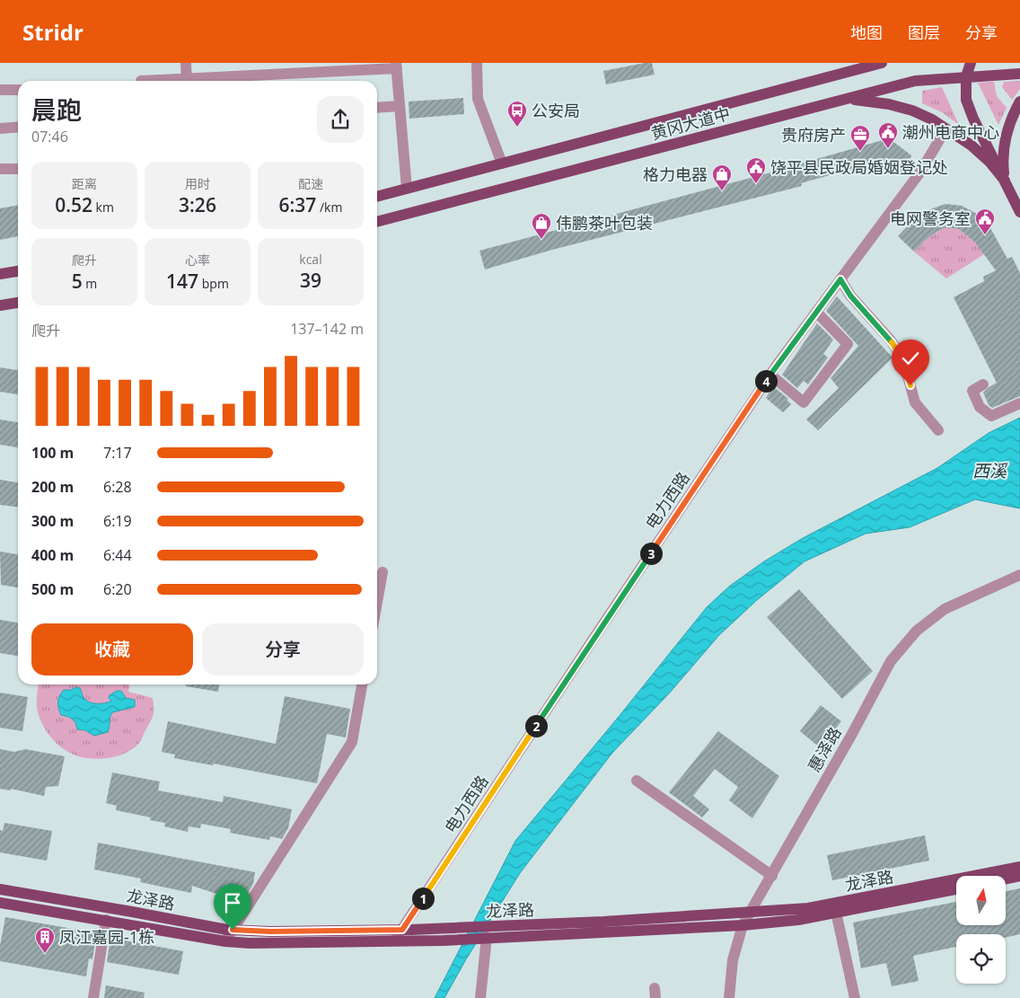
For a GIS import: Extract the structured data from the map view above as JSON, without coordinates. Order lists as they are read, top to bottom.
{
  "streets": {
    "main road": ["黄冈大道中", "龙泽路"],
    "street": ["电力西路", "惠泽路"]
  },
  "crossings": [
    ["电力西路", "龙泽路"],
    ["惠泽路", "龙泽路"]
  ],
  "water": ["西溪"],
  "places": {
    "bus stop": ["公安局"],
    "public building": ["潮州电商中心", "饶平县民政局婚姻登记处", "电网警务室"],
    "office": ["贵府房产"],
    "shop": ["格力电器", "伟鹏茶叶包装"],
    "building": ["凤江嘉园-1栋"]
  },
  "north": "top",
  "page": {
    "header": "Stridr",
    "nav": ["地图", "图层", "分享"],
    "heading": ["晨跑", "07:46"],
    "stats": [
      ["距离", "0.52 km"],
      ["用时", "3:26"],
      ["配速", "6:37 /km"],
      ["爬升", "5 m"],
      ["心率", "147 bpm"],
      ["kcal", "39"]
    ],
    "chart": ["爬升", "137–142 m"],
    "pins": [
      "4",
      "3",
      "2",
      "1"
    ],
    "list": [
      {
        "name": "100 m",
        "note": "7:17"
      },
      {
        "name": "200 m",
        "note": "6:28"
      },
      {
        "name": "300 m",
        "note": "6:19"
      },
      {
        "name": "400 m",
        "note": "6:44"
      },
      {
        "name": "500 m",
        "note": "6:20"
      }
    ],
    "buttons": ["收藏", "分享"]
  }
}
